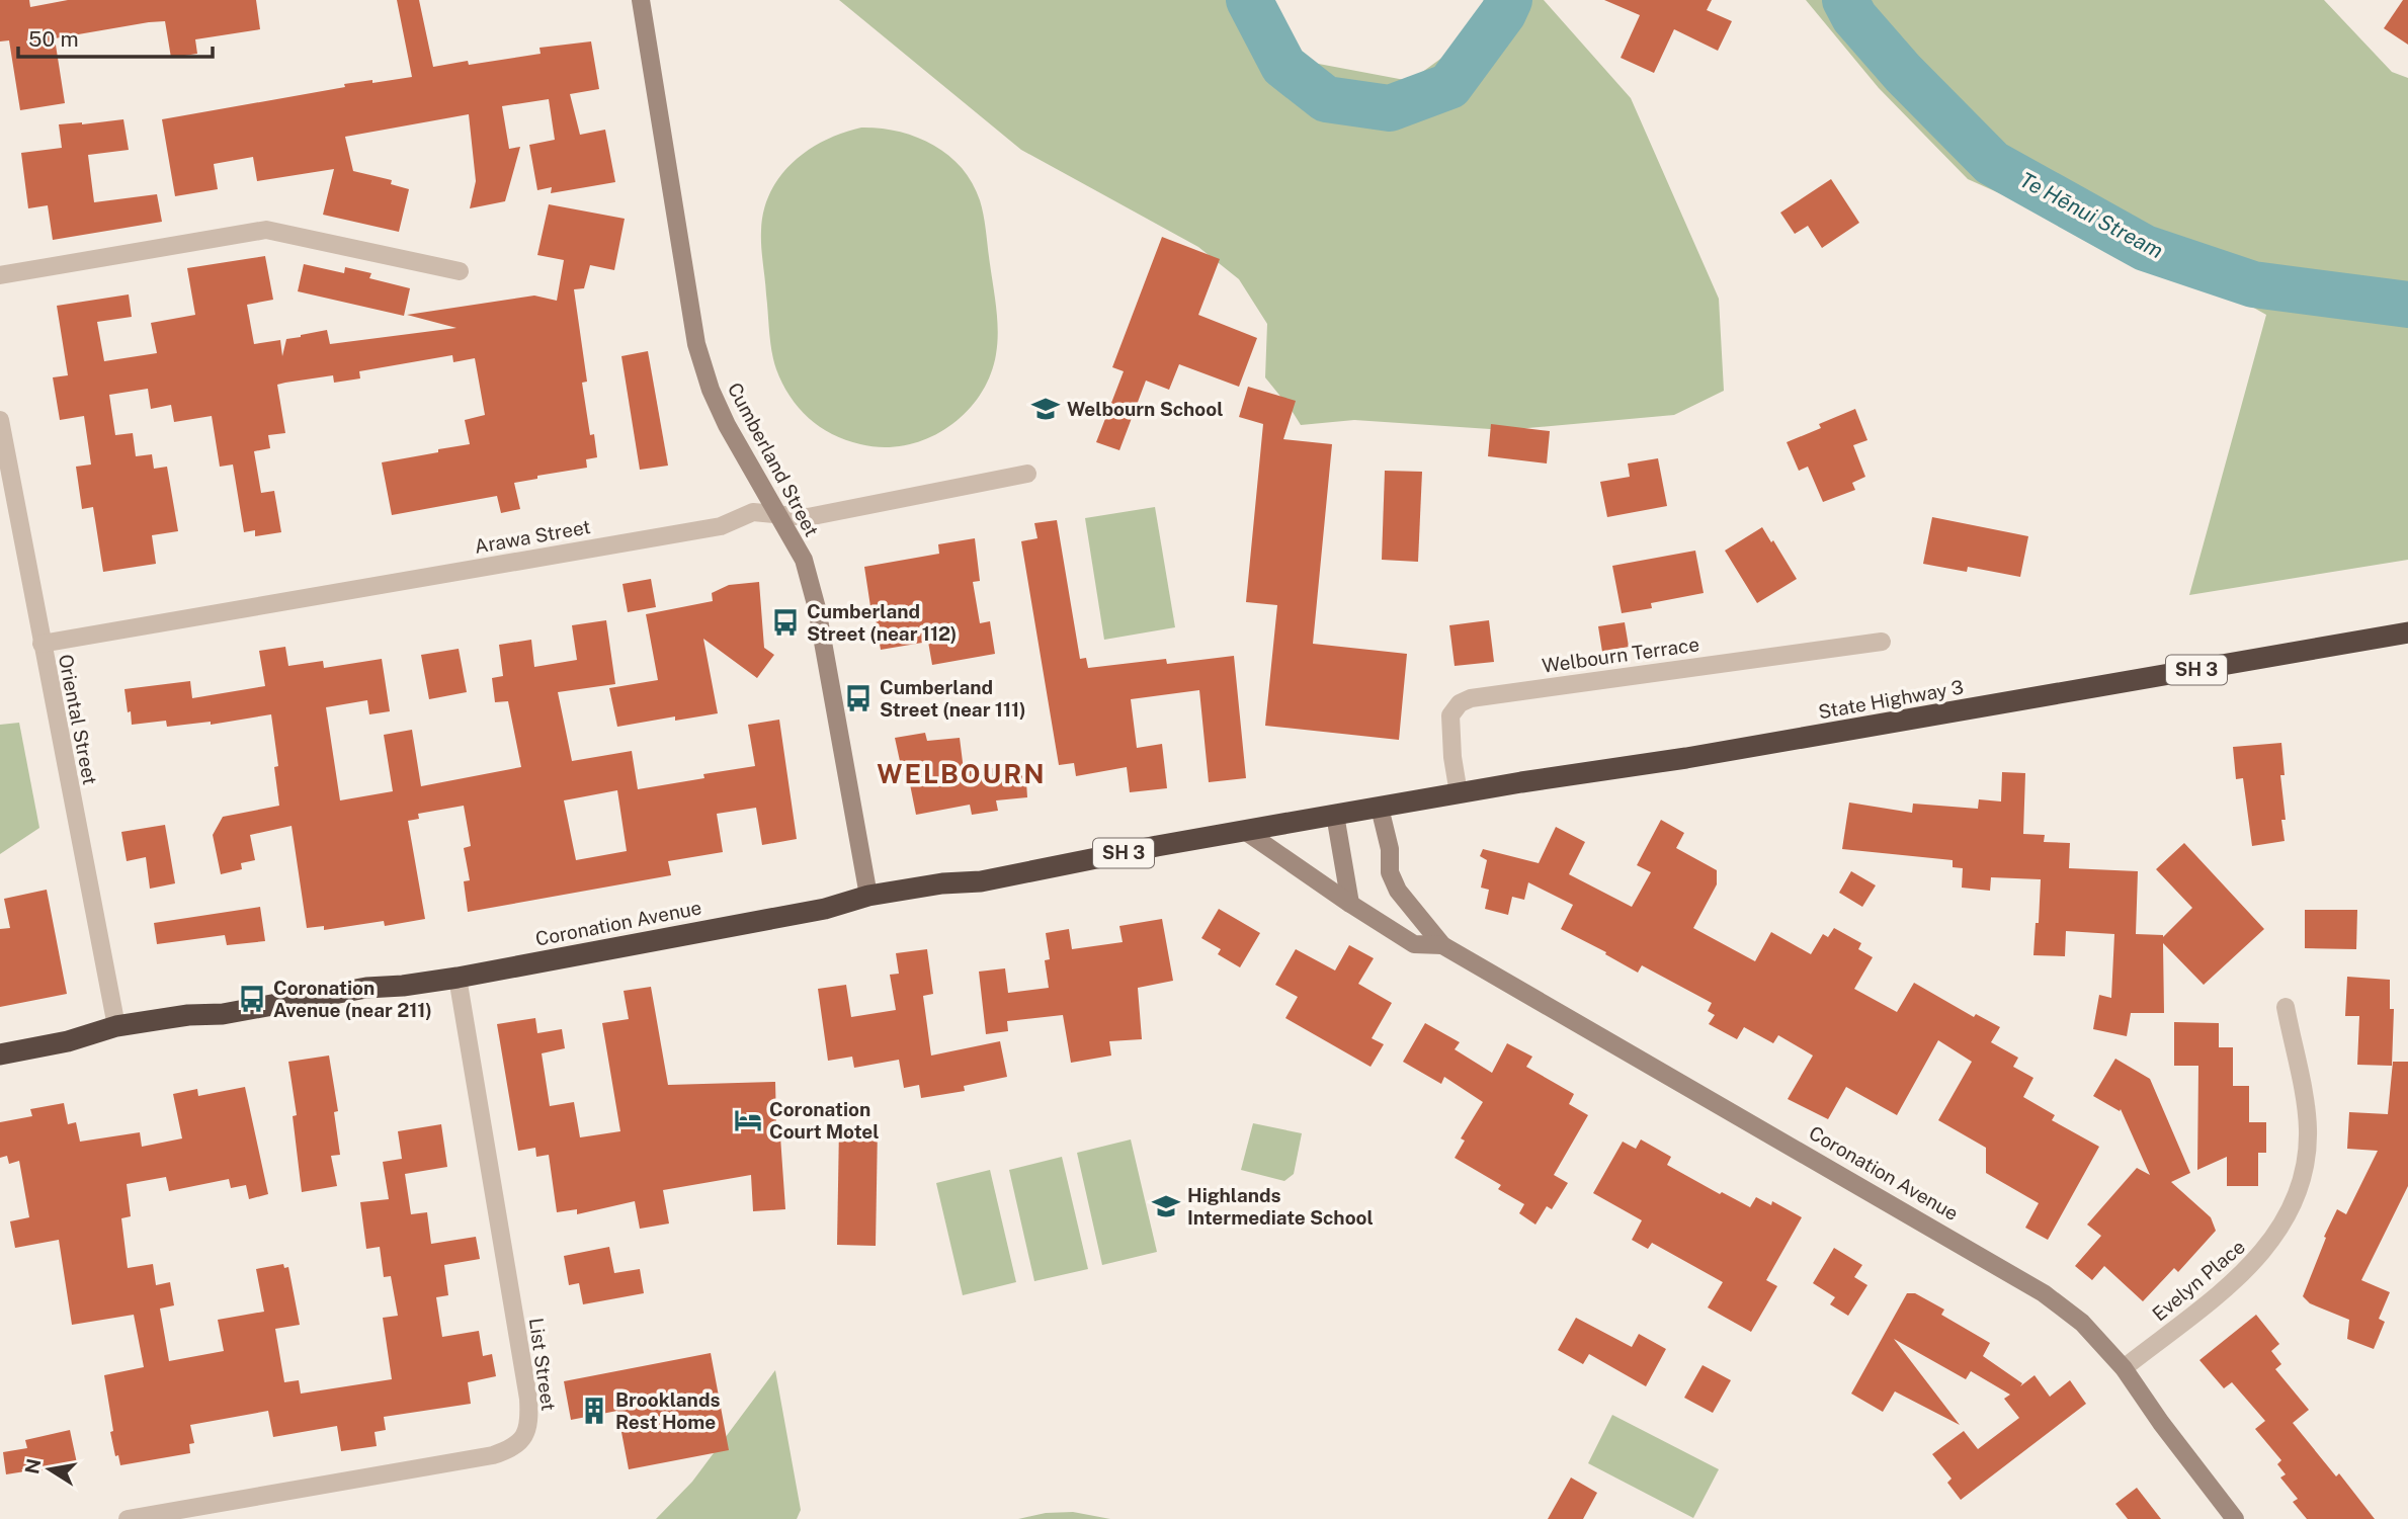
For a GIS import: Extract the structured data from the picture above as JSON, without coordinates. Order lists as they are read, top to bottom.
{
  "streets": {
    "highway": ["SH 3", "State Highway 3", "Coronation Avenue"],
    "main road": ["Cumberland Street"],
    "street": [
      "Arawa Street",
      "Welbourn Terrace",
      "Oriental Street",
      "Evelyn Place",
      "List Street"
    ]
  },
  "crossings": [
    ["Cumberland Street", "Arawa Street"],
    ["Cumberland Street", "Coronation Avenue"],
    ["Arawa Street", "Oriental Street"],
    ["Welbourn Terrace", "State Highway 3"],
    ["State Highway 3", "Coronation Avenue"],
    ["Oriental Street", "Coronation Avenue"],
    ["Coronation Avenue", "Evelyn Place"],
    ["Coronation Avenue", "List Street"]
  ],
  "districts": ["WELBOURN"],
  "water": ["Te Hēnui Stream"],
  "places": {
    "school or university": ["Welbourn School", "Highlands Intermediate School"],
    "bus stop": ["Cumberland Street (near 112)", "Cumberland Street (near 111)", "Coronation Avenue (near 211)"],
    "hotel": ["Coronation Court Motel"],
    "building": ["Brooklands Rest Home"]
  },
  "scale_bar": "50 m",
  "north": "left"
}
